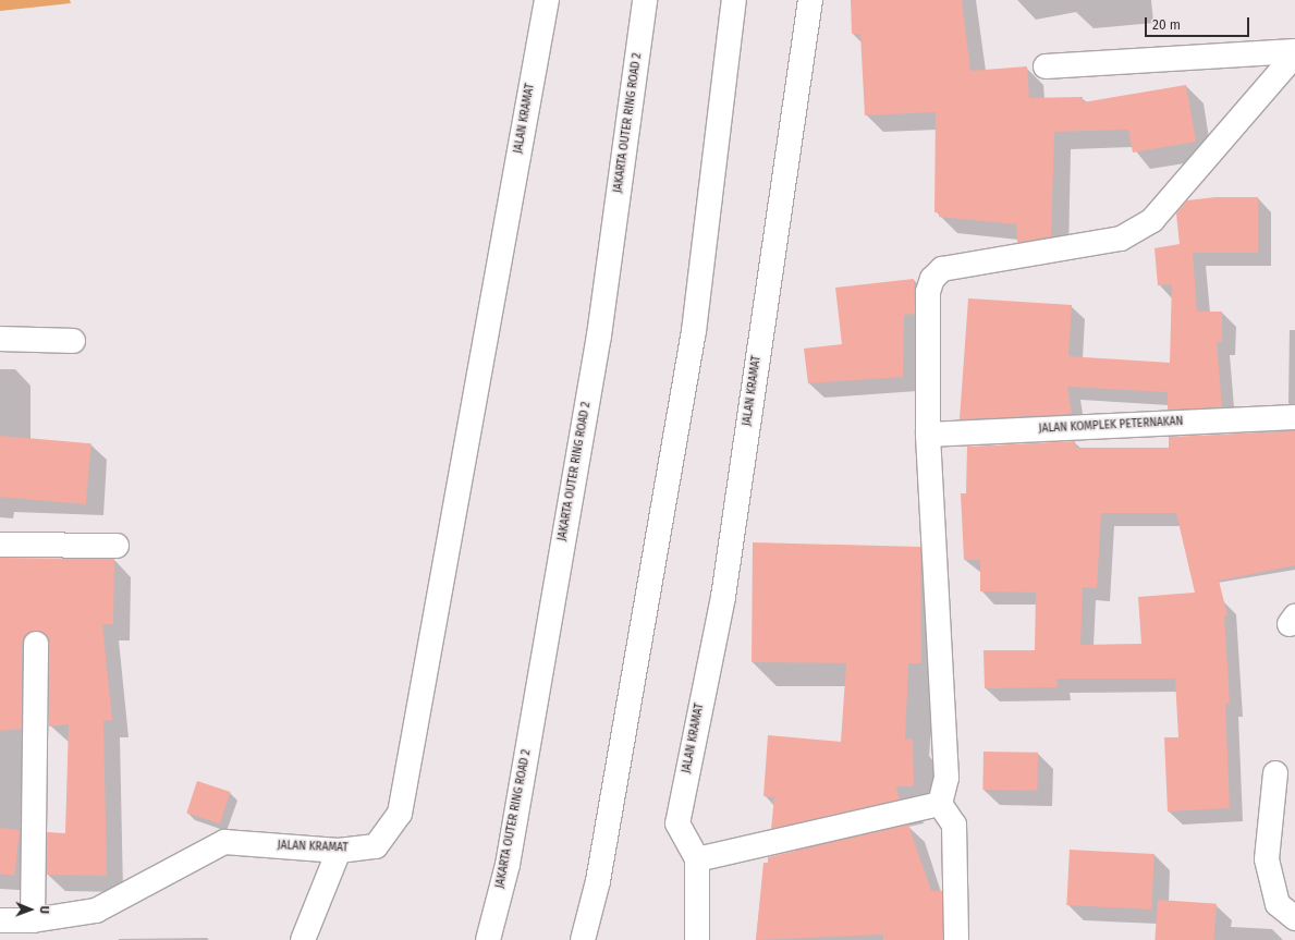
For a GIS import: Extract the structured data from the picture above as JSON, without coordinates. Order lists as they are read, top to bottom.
{
  "streets": {
    "main road": ["JALAN KRAMAT", "JAKARTA OUTER RING ROAD 2", "JALAN KOMPLEK PETERNAKAN"]
  },
  "scale_bar": "20 m",
  "north": "right"
}
